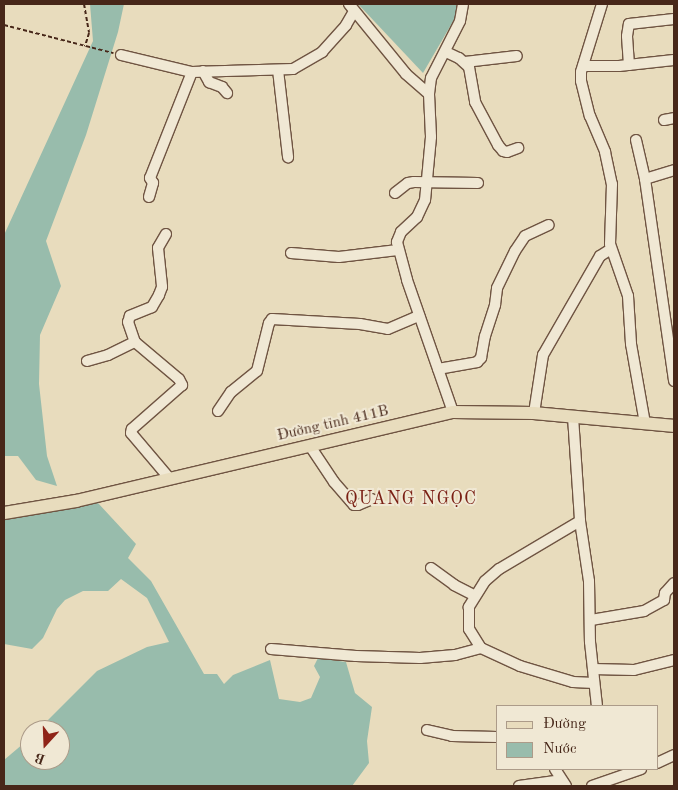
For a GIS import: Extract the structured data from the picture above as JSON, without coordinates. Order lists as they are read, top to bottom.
{
  "streets": {
    "main road": ["Đường tỉnh 411B"]
  },
  "districts": ["QUANG NGỌC"],
  "legend": ["Đường", "Nước"],
  "north": "bottom"
}
